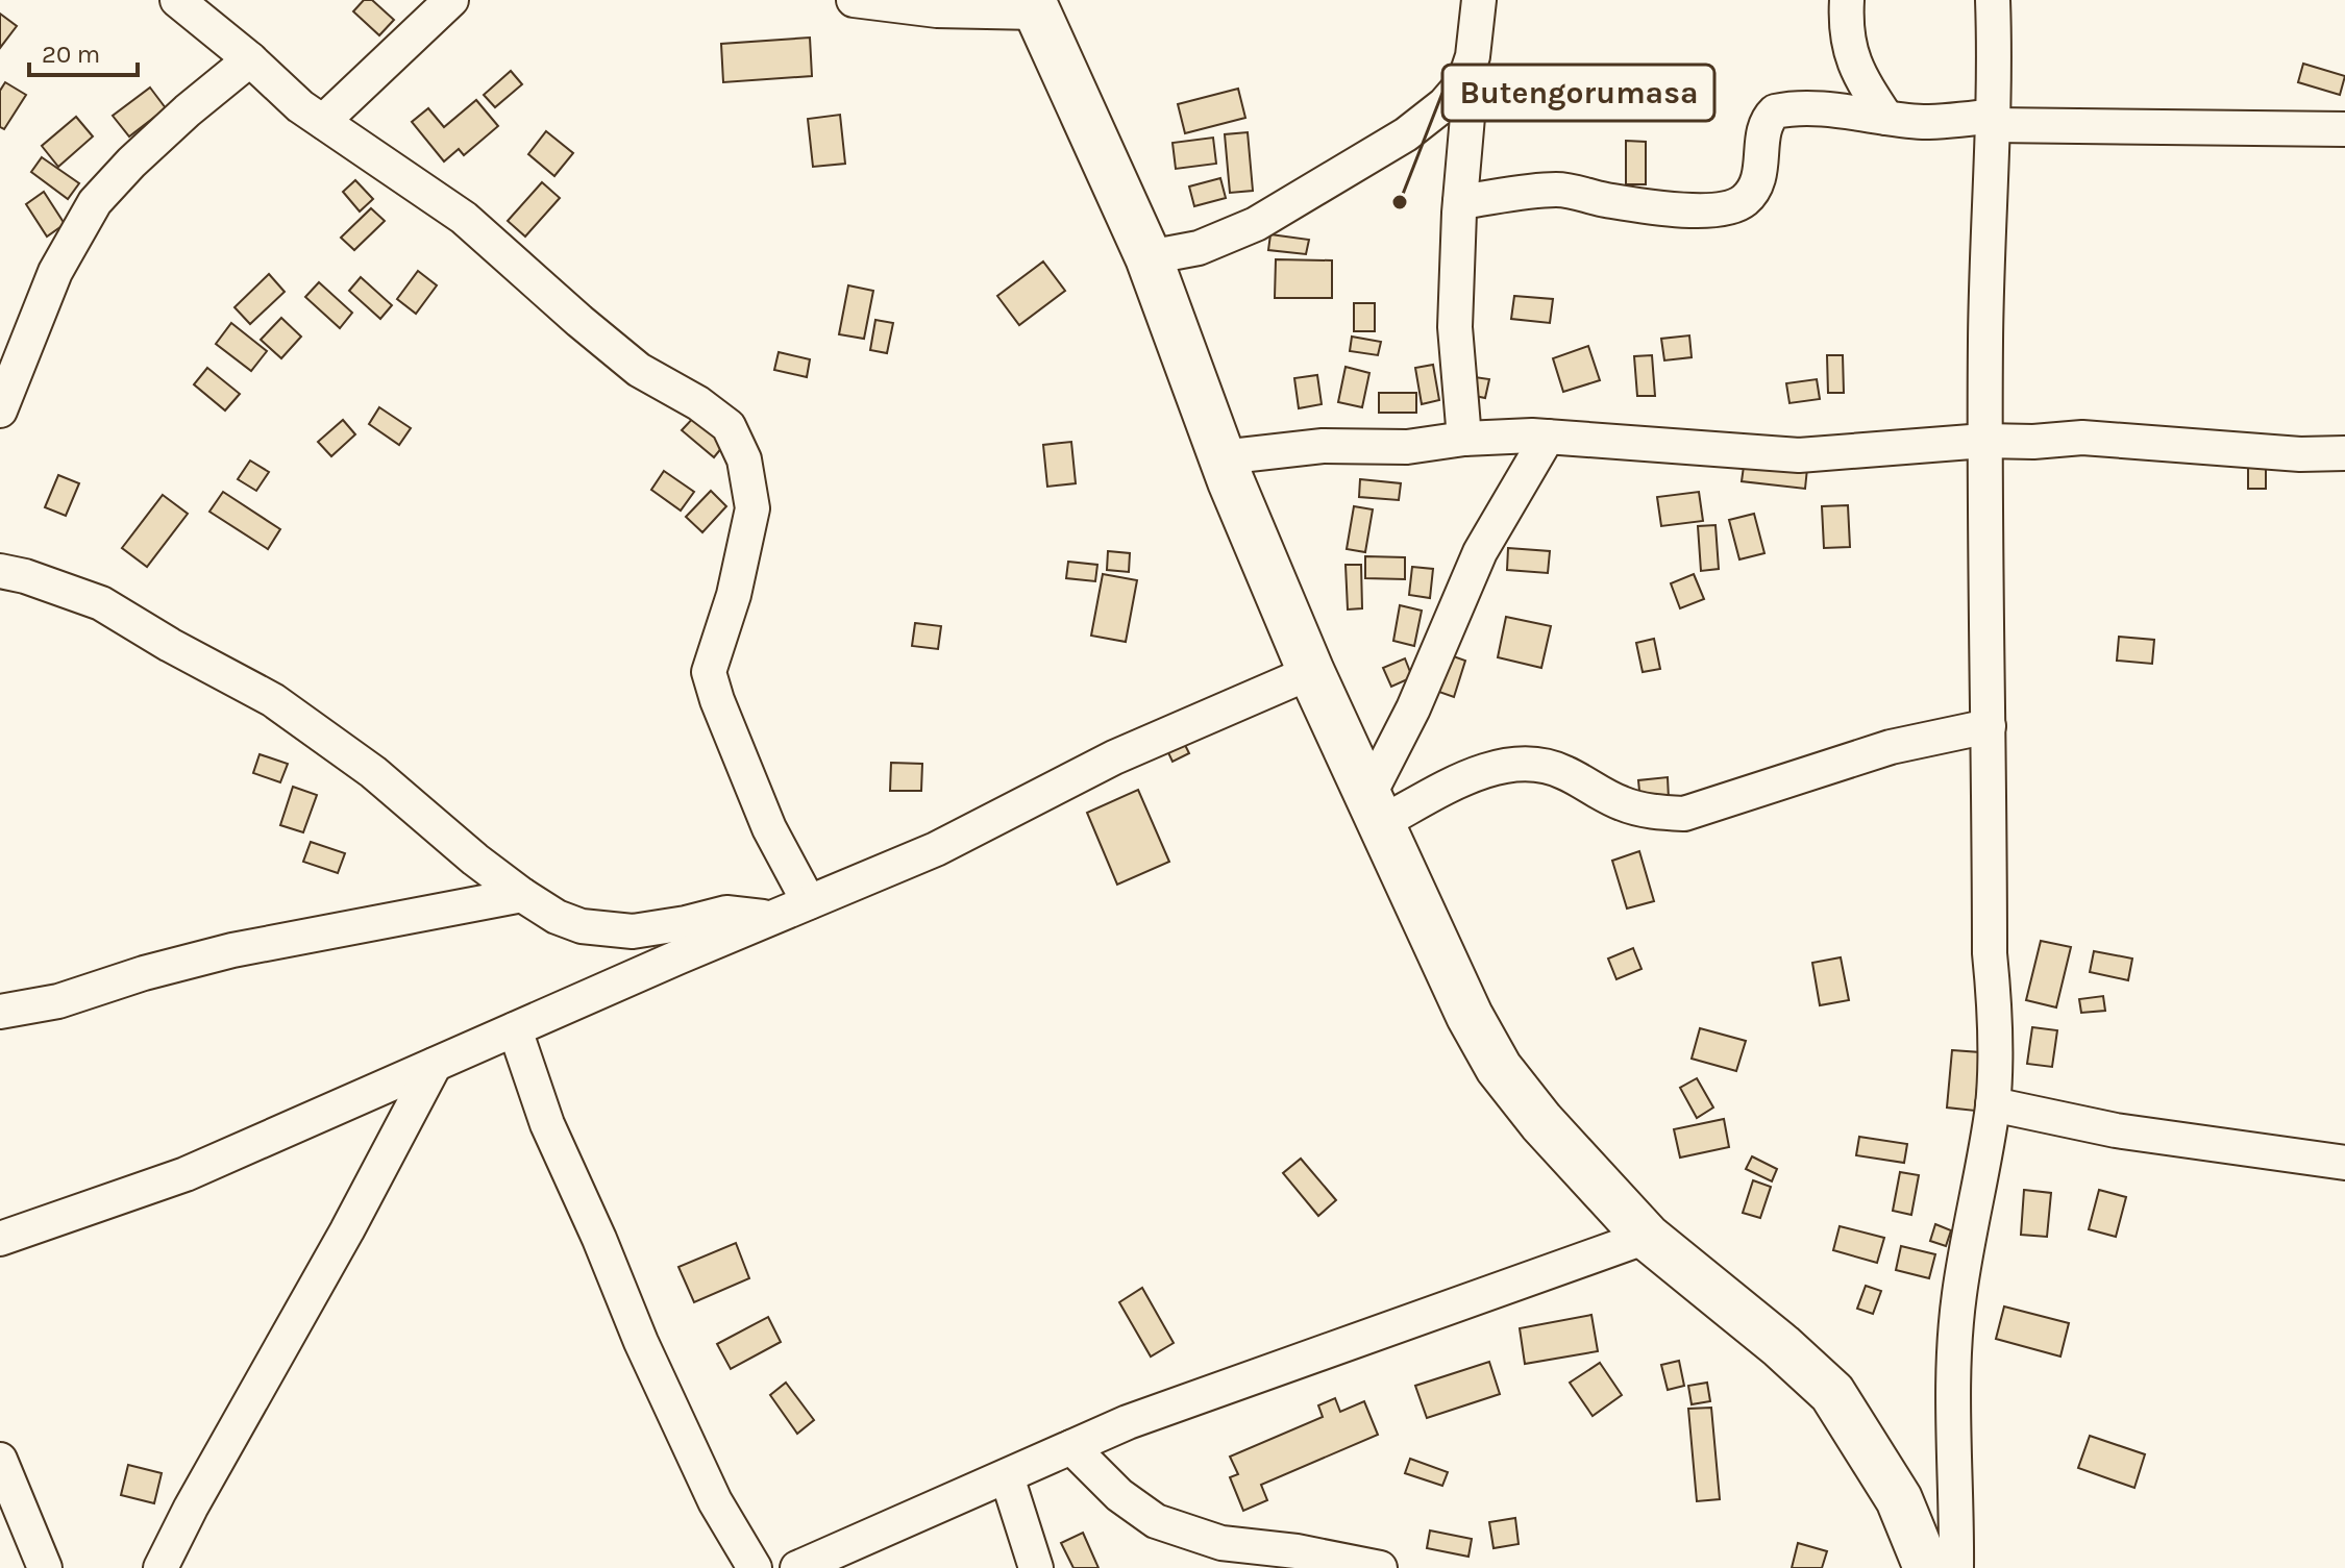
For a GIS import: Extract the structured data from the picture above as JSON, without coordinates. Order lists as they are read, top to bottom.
{
  "places": ["Butengorumasa"],
  "scale_bar": "20 m"
}
